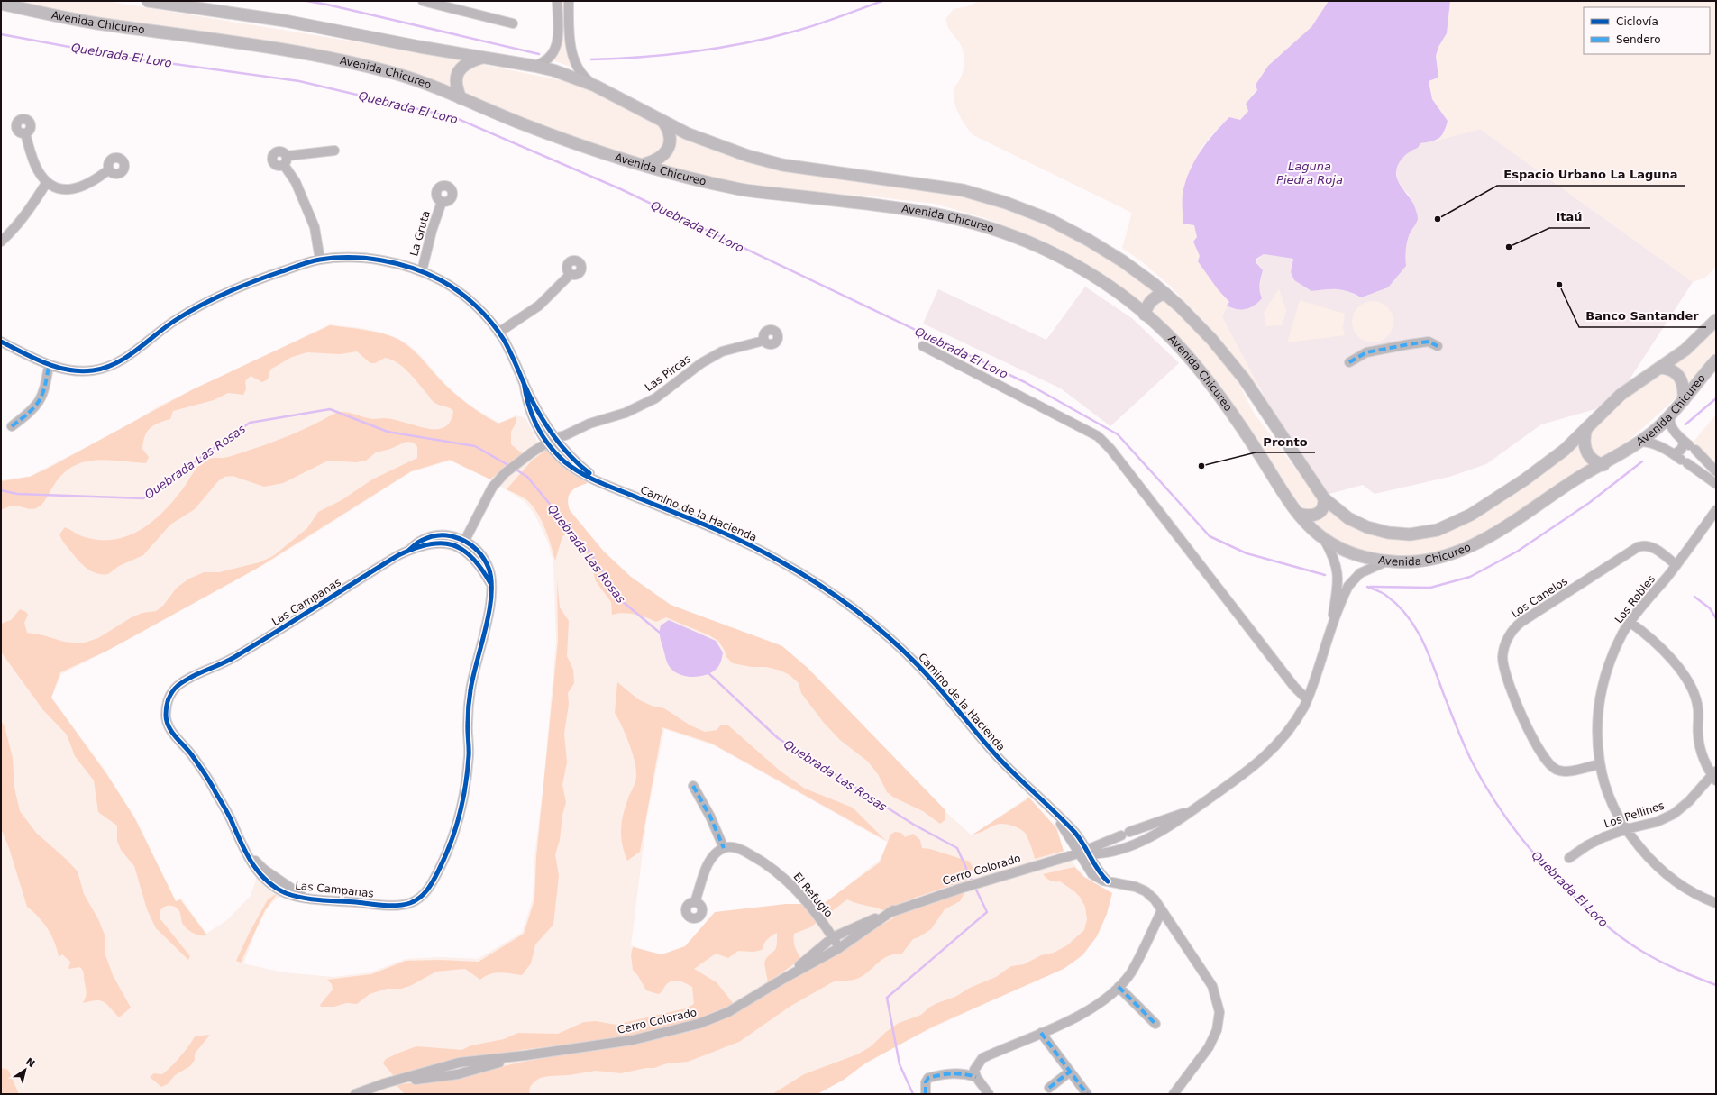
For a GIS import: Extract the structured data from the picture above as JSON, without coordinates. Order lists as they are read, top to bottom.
{
  "streets": {
    "main road": ["Avenida Chicureo"],
    "street": [
      "La Gruta",
      "Las Pircas",
      "Camino de la Hacienda",
      "Los Canelos",
      "Los Robles",
      "Las Campanas",
      "Los Pellines",
      "Cerro Colorado",
      "El Refugio"
    ]
  },
  "crossings": [
    ["Avenida Chicureo", "Cerro Colorado"],
    ["La Gruta", "Camino de la Hacienda"],
    ["Las Pircas", "Camino de la Hacienda"],
    ["Camino de la Hacienda", "Cerro Colorado"],
    ["Los Canelos", "Los Robles"],
    ["Los Robles", "Los Pellines"],
    ["Cerro Colorado", "El Refugio"]
  ],
  "water": ["Quebrada El Loro", "Laguna Piedra Roja", "Quebrada Las Rosas"],
  "places": [
    "Espacio Urbano La Laguna",
    "Itaú",
    "Banco Santander",
    "Pronto"
  ],
  "legend": ["Ciclovía", "Sendero"],
  "north": "top right"
}
